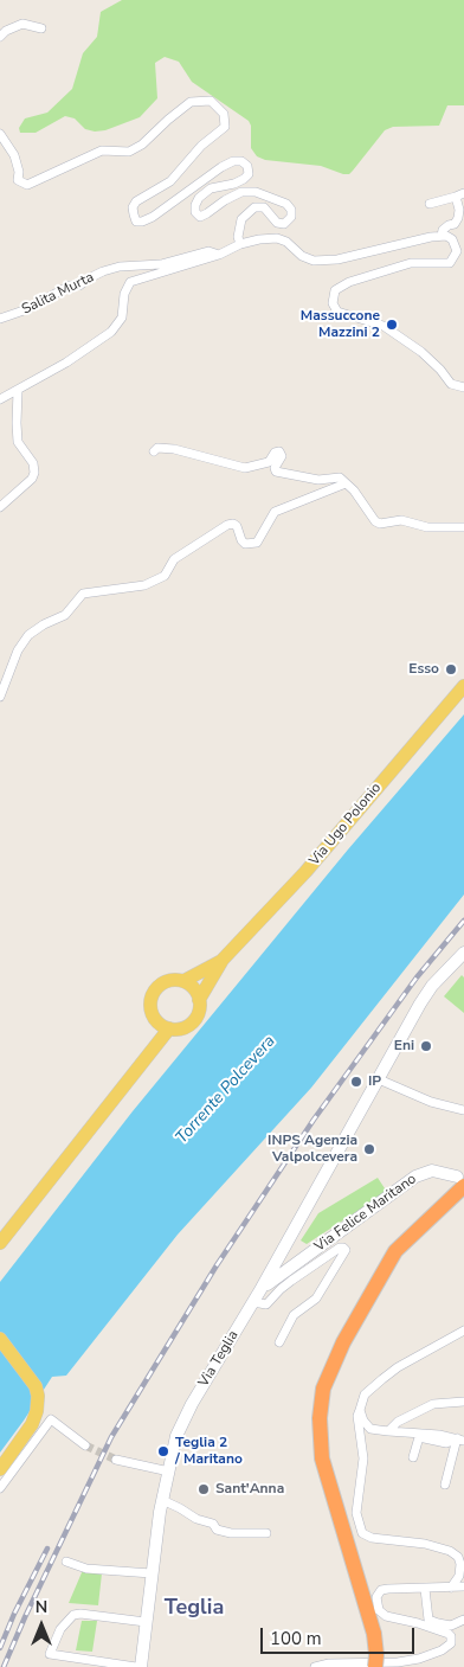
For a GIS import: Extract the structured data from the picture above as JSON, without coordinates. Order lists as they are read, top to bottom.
{
  "streets": {
    "main road": ["Via Ugo Polonio", "Via Felice Maritano", "Via Teglia"],
    "street": ["Salita Murta"]
  },
  "crossings": [
    ["Via Felice Maritano", "Via Teglia"]
  ],
  "districts": ["Teglia"],
  "water": ["Torrente Polcevera"],
  "places": [
    "Massuccone Mazzini 2",
    "Esso",
    "Eni",
    "IP",
    "INPS Agenzia Valpolcevera",
    "Teglia 2 / Maritano",
    "Sant'Anna"
  ],
  "scale_bar": "100 m",
  "north": "top"
}
